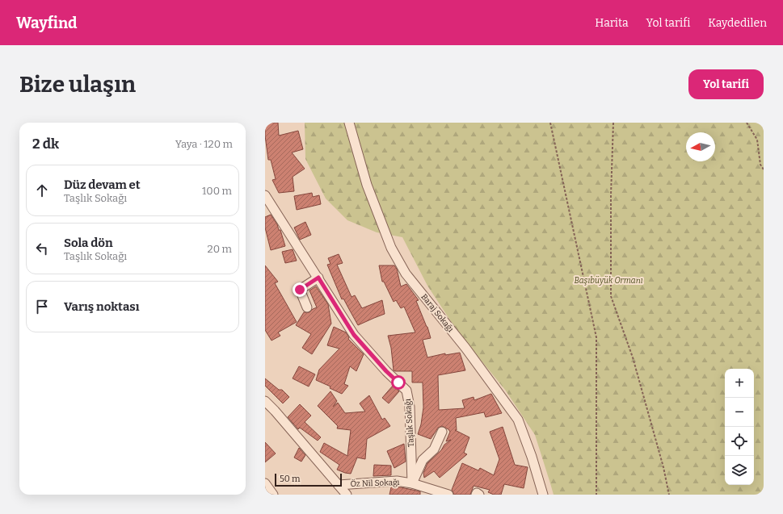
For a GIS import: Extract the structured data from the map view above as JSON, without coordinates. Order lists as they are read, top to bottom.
{
  "streets": {
    "street": ["Baraj Sokağı", "Taşlık Sokağı", "Öz Nil Sokağı"]
  },
  "crossings": [
    ["Taşlık Sokağı", "Öz Nil Sokağı"]
  ],
  "parks": ["Başıbüyük Ormanı"],
  "scale_bar": "50 m",
  "north": "left",
  "page": {
    "header": "Wayfind",
    "nav": ["Harita", "Yol tarifi", "Kaydedilen"],
    "buttons": "Yol tarifi",
    "title": "Bize ulaşın",
    "heading": ["2 dk", "Yaya · 120 m"],
    "list": [
      ["Düz devam et", "Taşlık Sokağı", "100 m"],
      ["Sola dön", "Taşlık Sokağı", "20 m"],
      "Varış noktası"
    ],
    "map_buttons": ["+", "−"],
    "scale": "50 m"
  }
}
